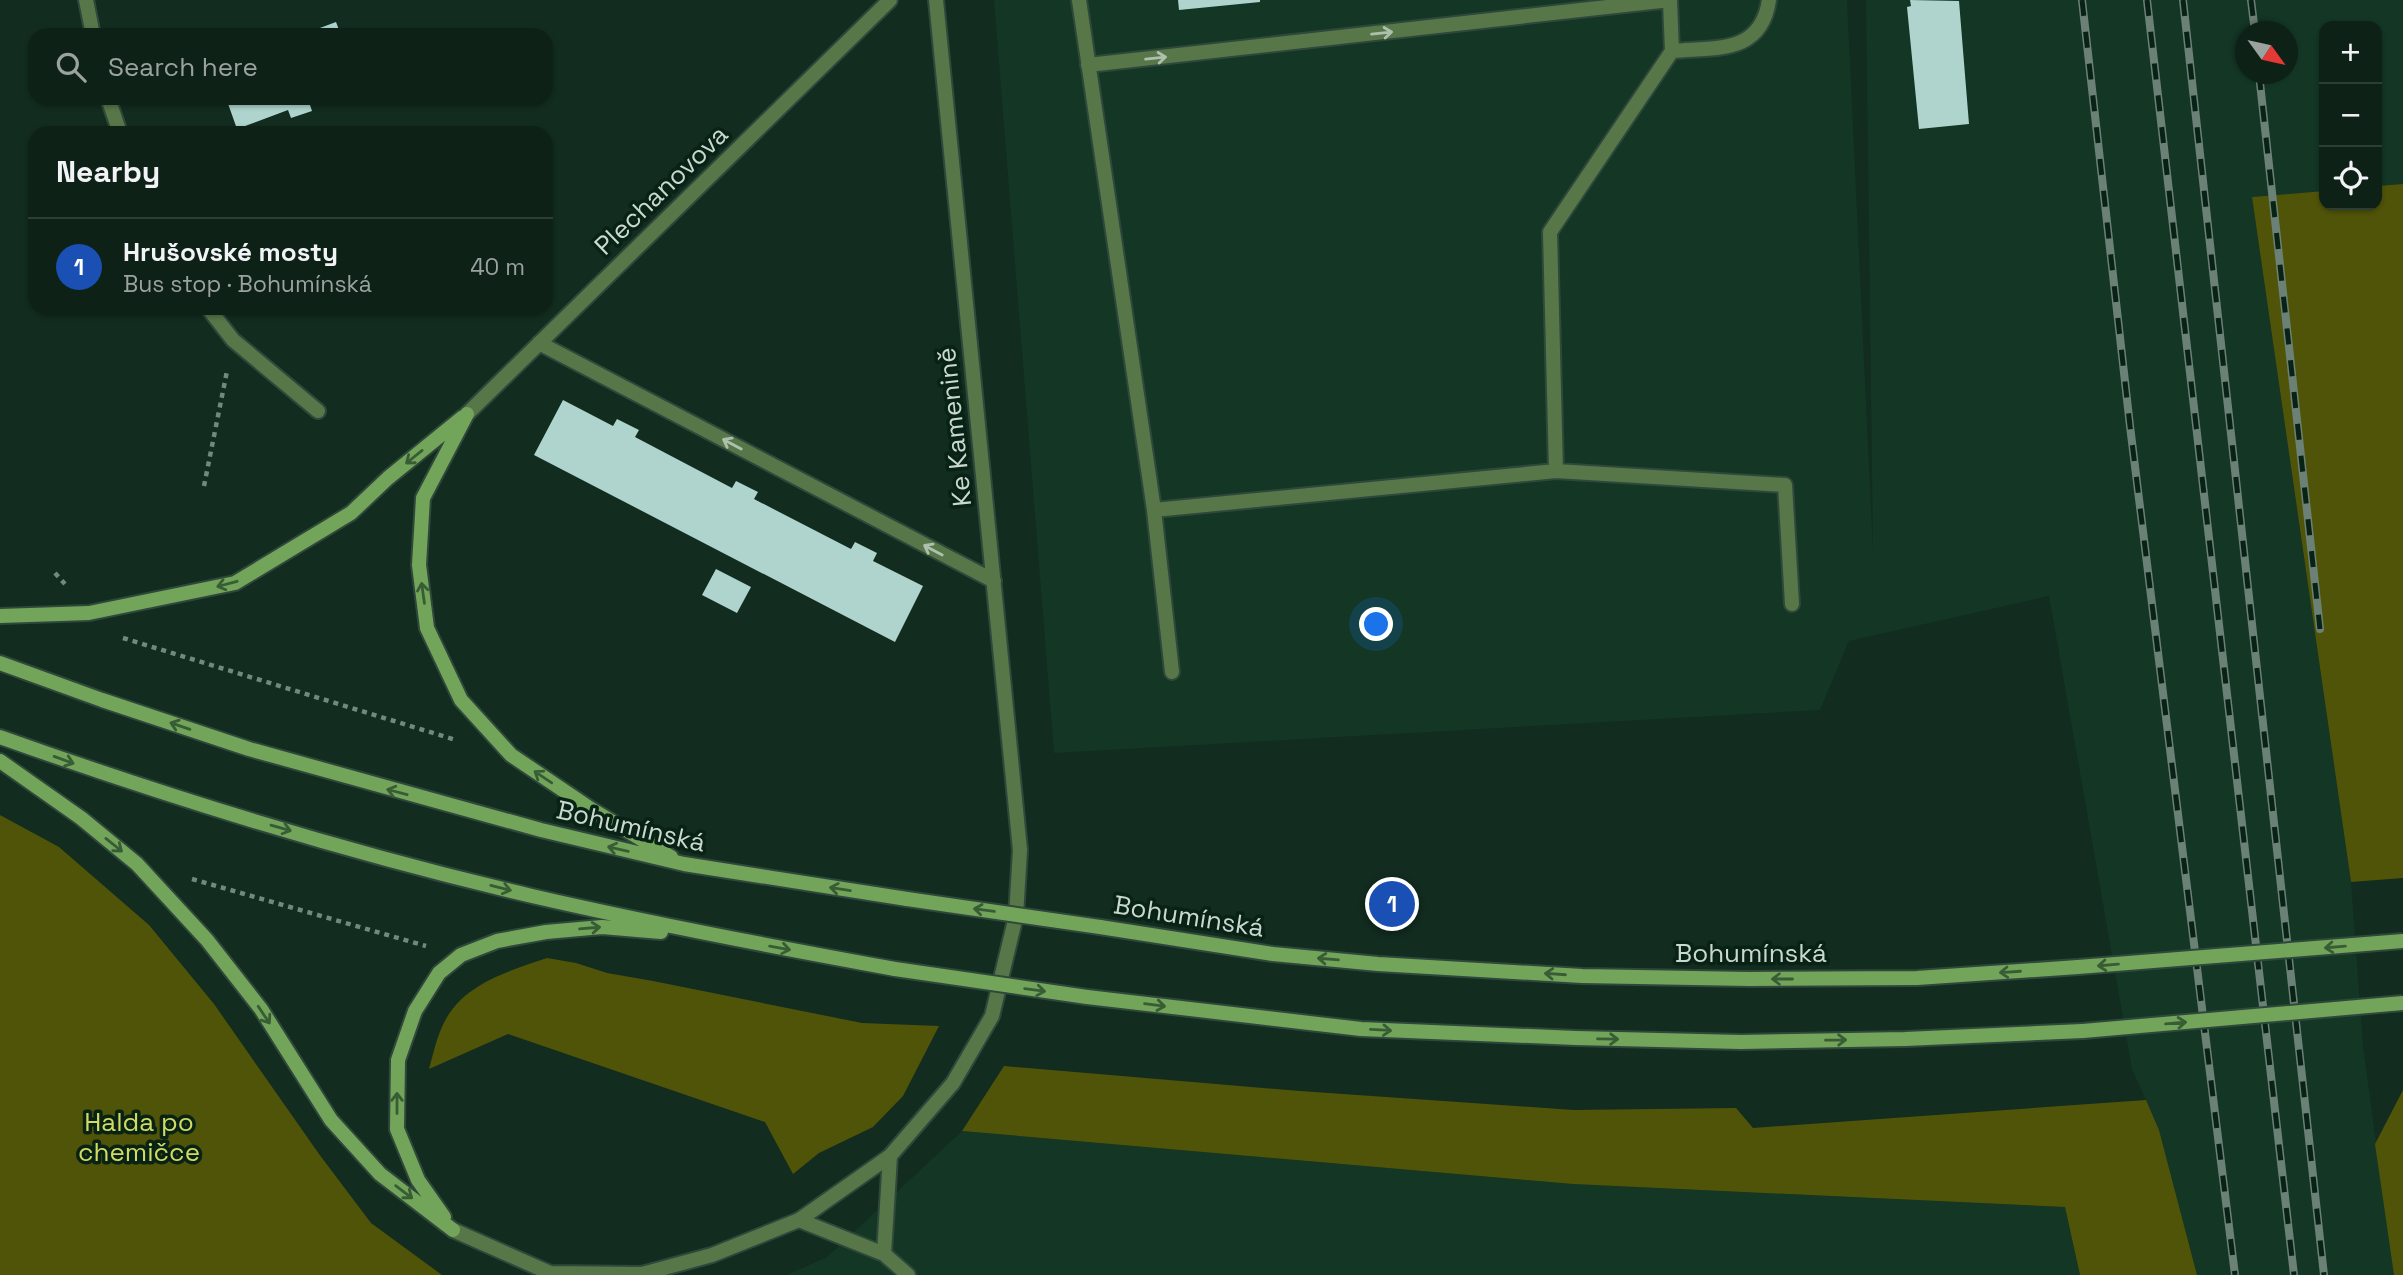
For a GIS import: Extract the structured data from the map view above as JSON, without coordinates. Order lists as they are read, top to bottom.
{
  "streets": {
    "main road": ["Bohumínská"],
    "street": ["Plechanovova", "Ke Kamenině"]
  },
  "parks": ["Halda po chemičce"],
  "north": "bottom right",
  "page": {
    "map_buttons": ["+", "−"],
    "search": "Search here",
    "heading": "Nearby",
    "list": [
      {
        "mark": "1",
        "name": "Hrušovské mosty",
        "note": "Bus stop · Bohumínská",
        "value": "40 m"
      }
    ],
    "pins": "1"
  }
}
